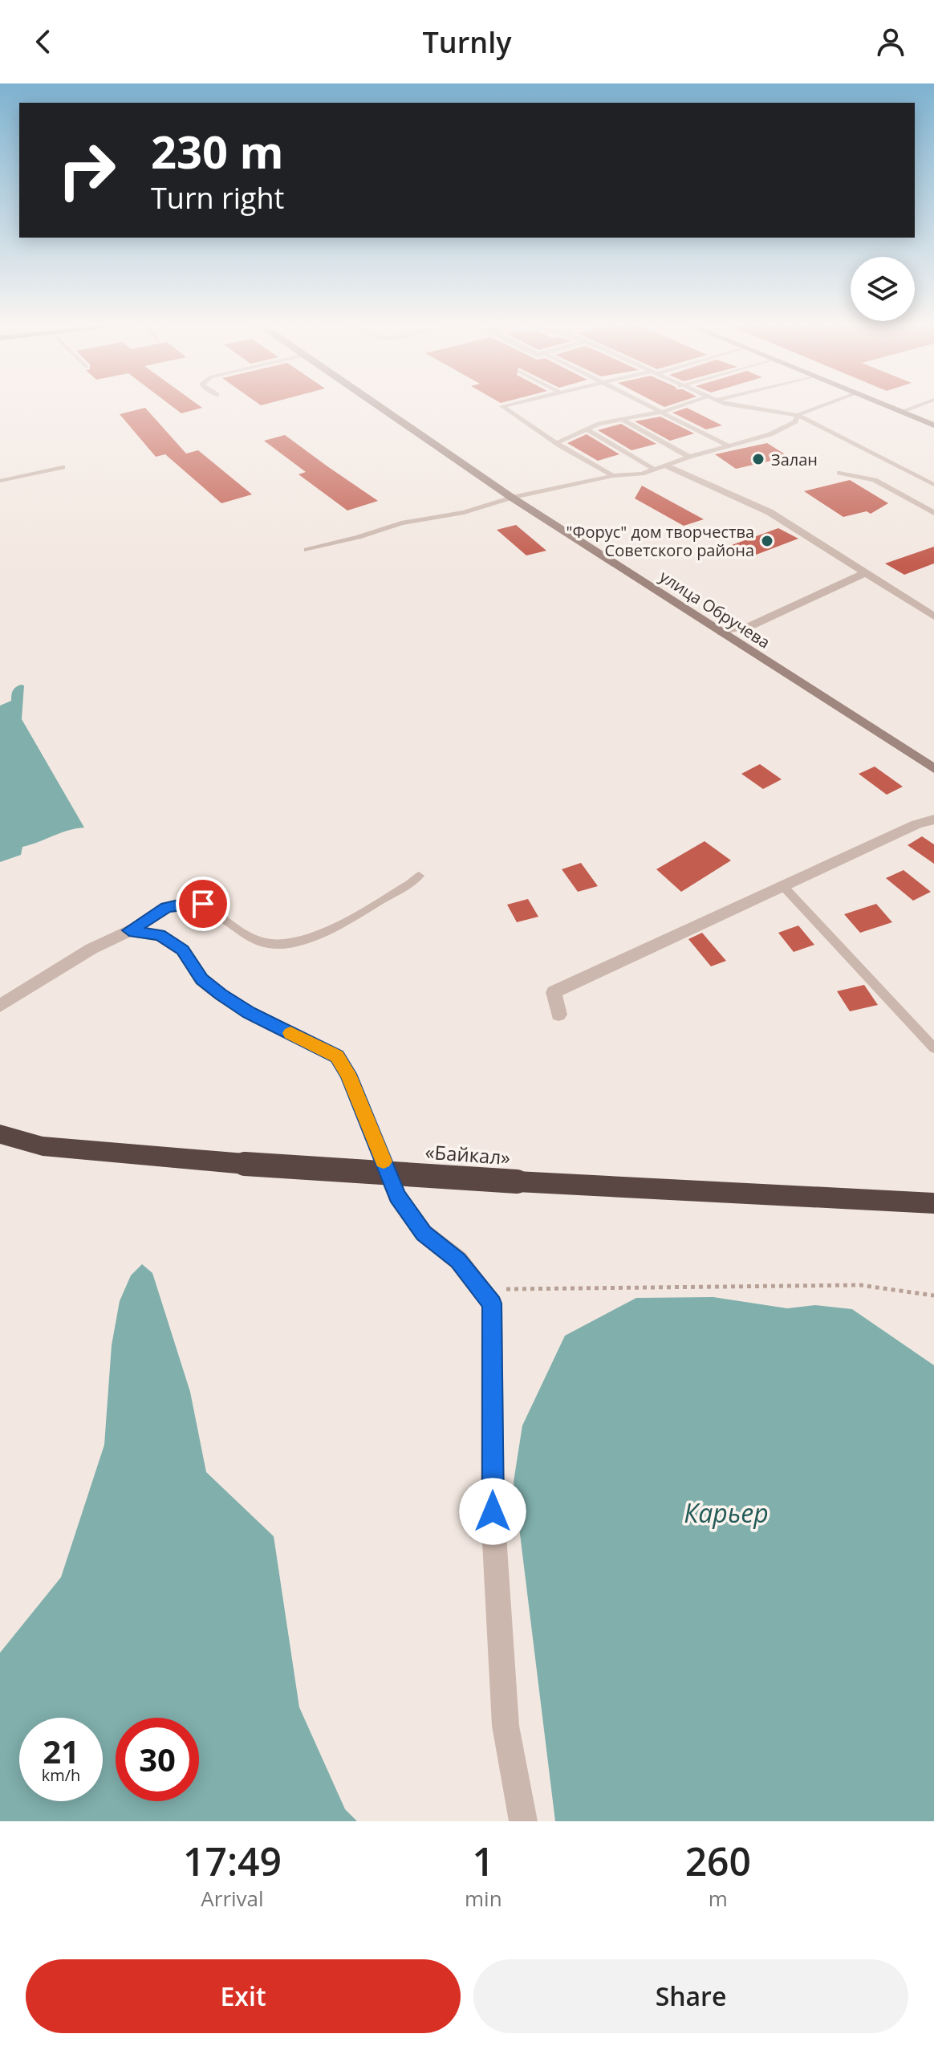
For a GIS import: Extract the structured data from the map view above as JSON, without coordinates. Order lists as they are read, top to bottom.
{
  "streets": {
    "highway": ["«Байкал»"],
    "street": ["улица Обручева"]
  },
  "water": ["Карьер"],
  "places": ["Залан", "\"Форус\" дом творчества Советского района"],
  "page": {
    "header": "Turnly",
    "turn": ["230 m", "Turn right"],
    "speed": "21 km/h",
    "limit": "30",
    "eta": [
      "17:49",
      "Arrival",
      "1",
      "min",
      "260",
      "m"
    ],
    "buttons": ["Exit", "Share"]
  }
}
